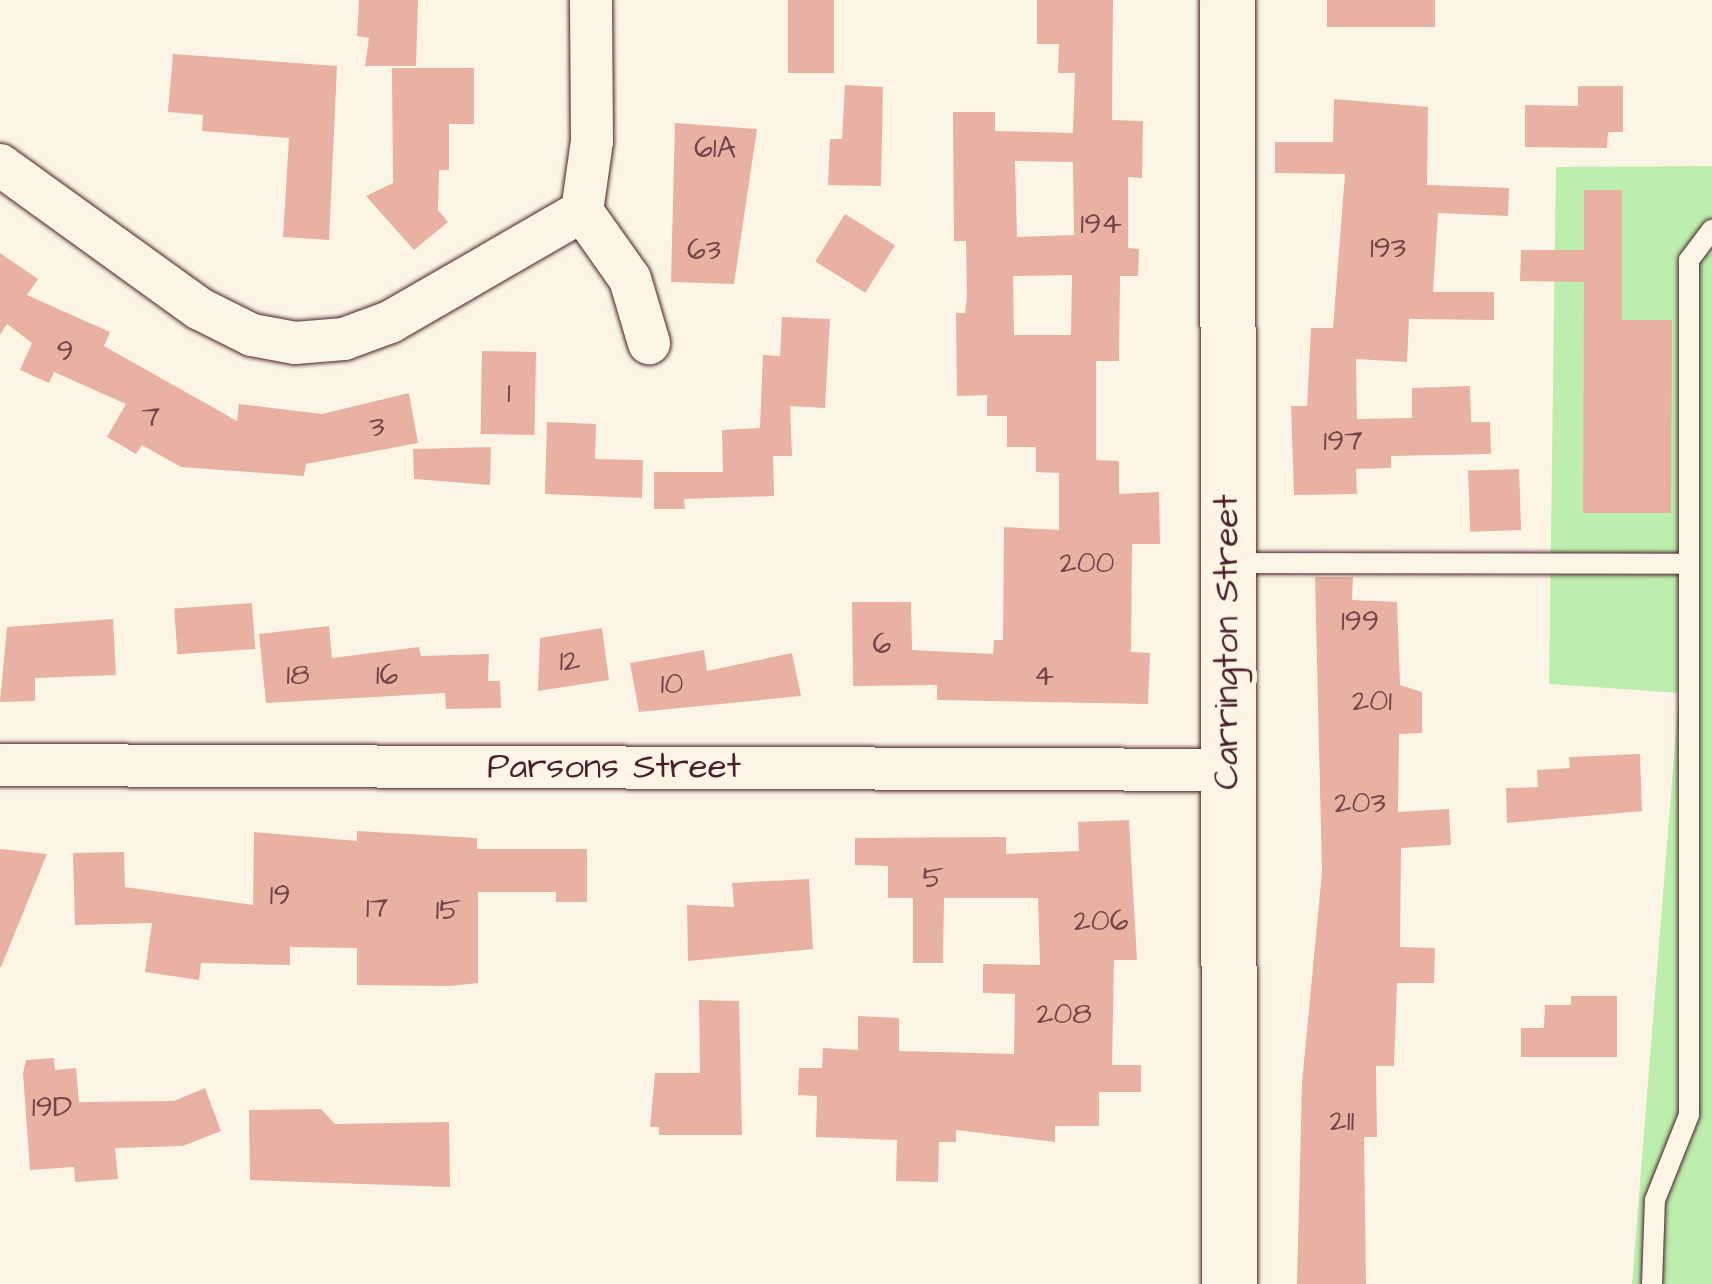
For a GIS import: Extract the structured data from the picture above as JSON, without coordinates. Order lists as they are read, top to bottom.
{
  "streets": {
    "main road": ["Carrington Street"],
    "street": ["Parsons Street"]
  },
  "crossings": [
    ["Carrington Street", "Parsons Street"]
  ],
  "house_numbers": [
    "61A",
    "194",
    "193",
    "63",
    "9",
    "1",
    "7",
    "3",
    "197",
    "200",
    "199",
    "6",
    "12",
    "18",
    "16",
    "4",
    "10",
    "201",
    "203",
    "5",
    "19",
    "17",
    "15",
    "206",
    "208",
    "19D",
    "211"
  ]
}
